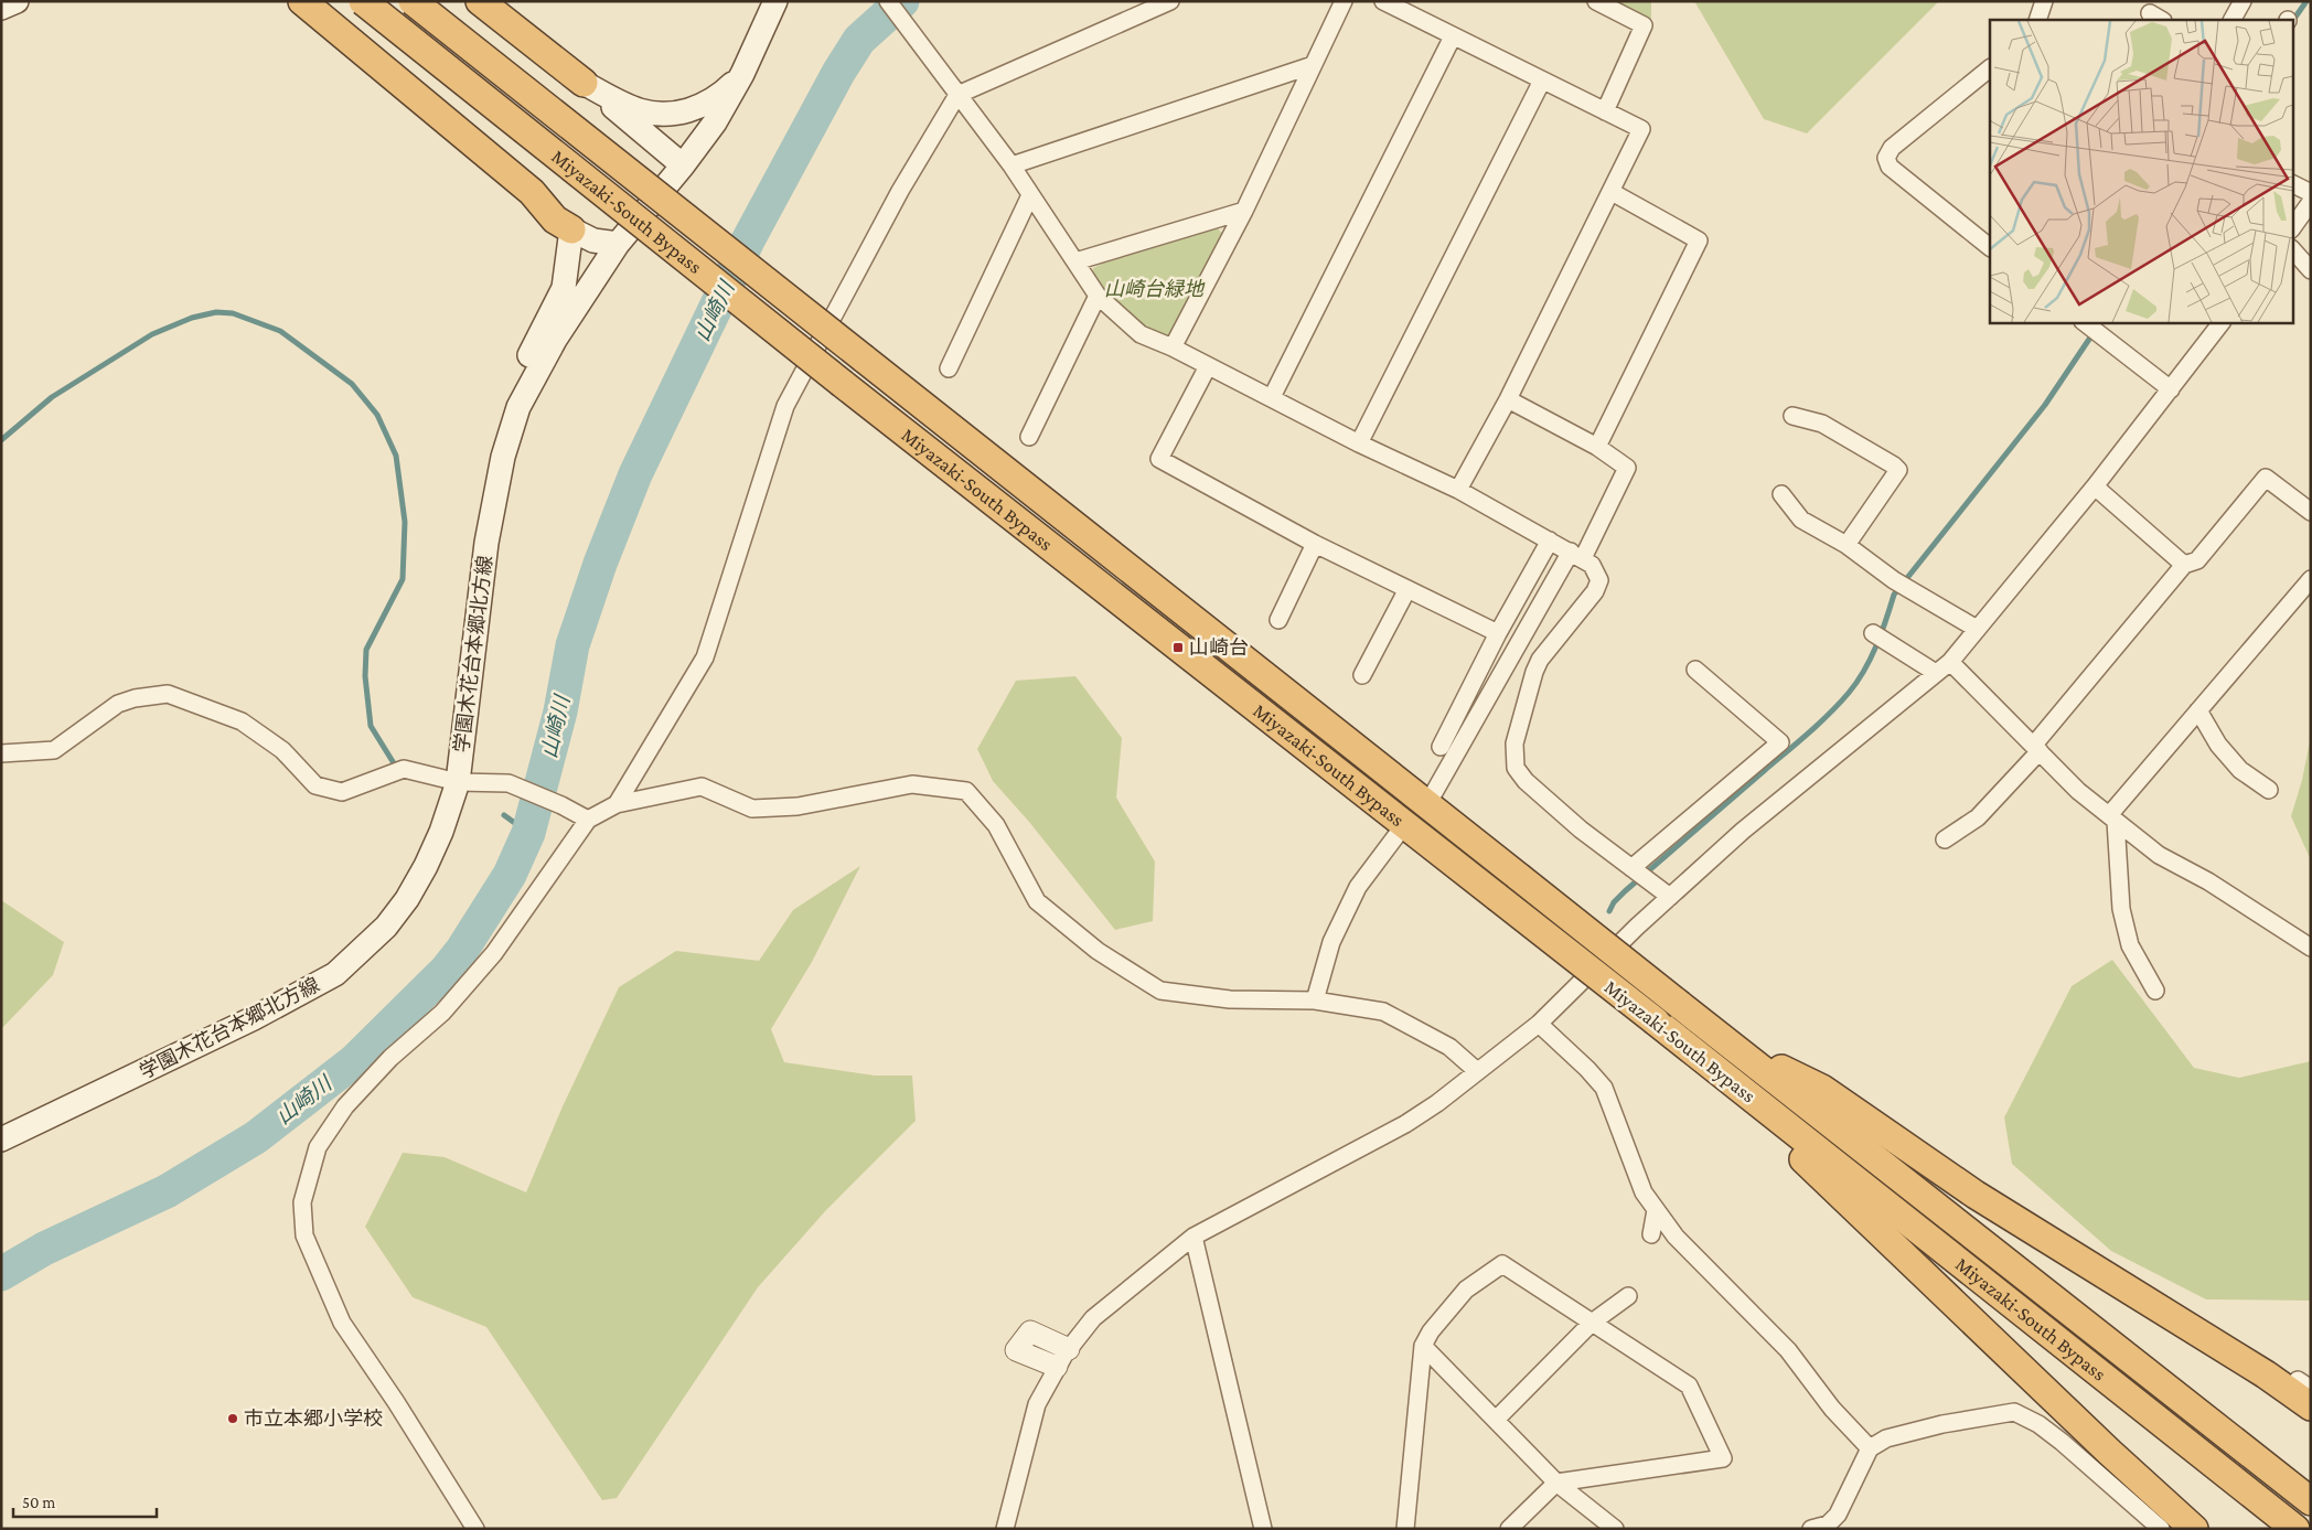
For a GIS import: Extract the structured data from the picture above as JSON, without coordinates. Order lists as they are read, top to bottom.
{
  "streets": {
    "highway": ["Miyazaki-South Bypass"],
    "main road": ["学園木花台本郷北方線"]
  },
  "water": ["山崎川"],
  "parks": ["山崎台緑地"],
  "places": {
    "transit": ["山崎台"],
    "other": ["市立本郷小学校"]
  },
  "scale_bar": "50 m"
}
